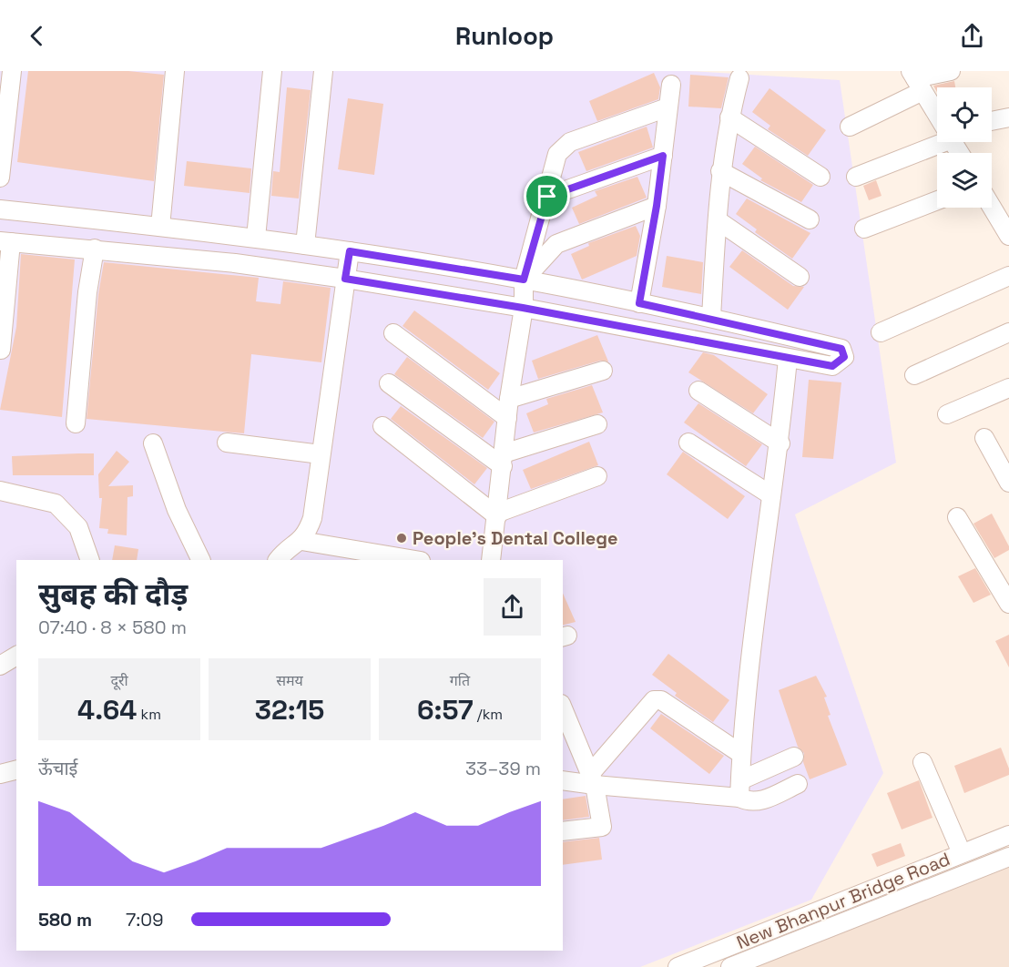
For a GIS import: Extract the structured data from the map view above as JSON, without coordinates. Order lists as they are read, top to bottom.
{
  "streets": {
    "street": ["New Bhanpur Bridge Road"]
  },
  "places": ["People's Dental College"],
  "page": {
    "header": "Runloop",
    "heading": ["सुबह की दौड़", "07:40 · 8 × 580 m"],
    "stats": [
      ["दूरी", "4.64 km"],
      ["समय", "32:15"],
      ["गति", "6:57 /km"]
    ],
    "chart": ["ऊँचाई", "33–39 m"],
    "list": [
      {
        "name": "580 m",
        "note": "7:09"
      }
    ]
  }
}
